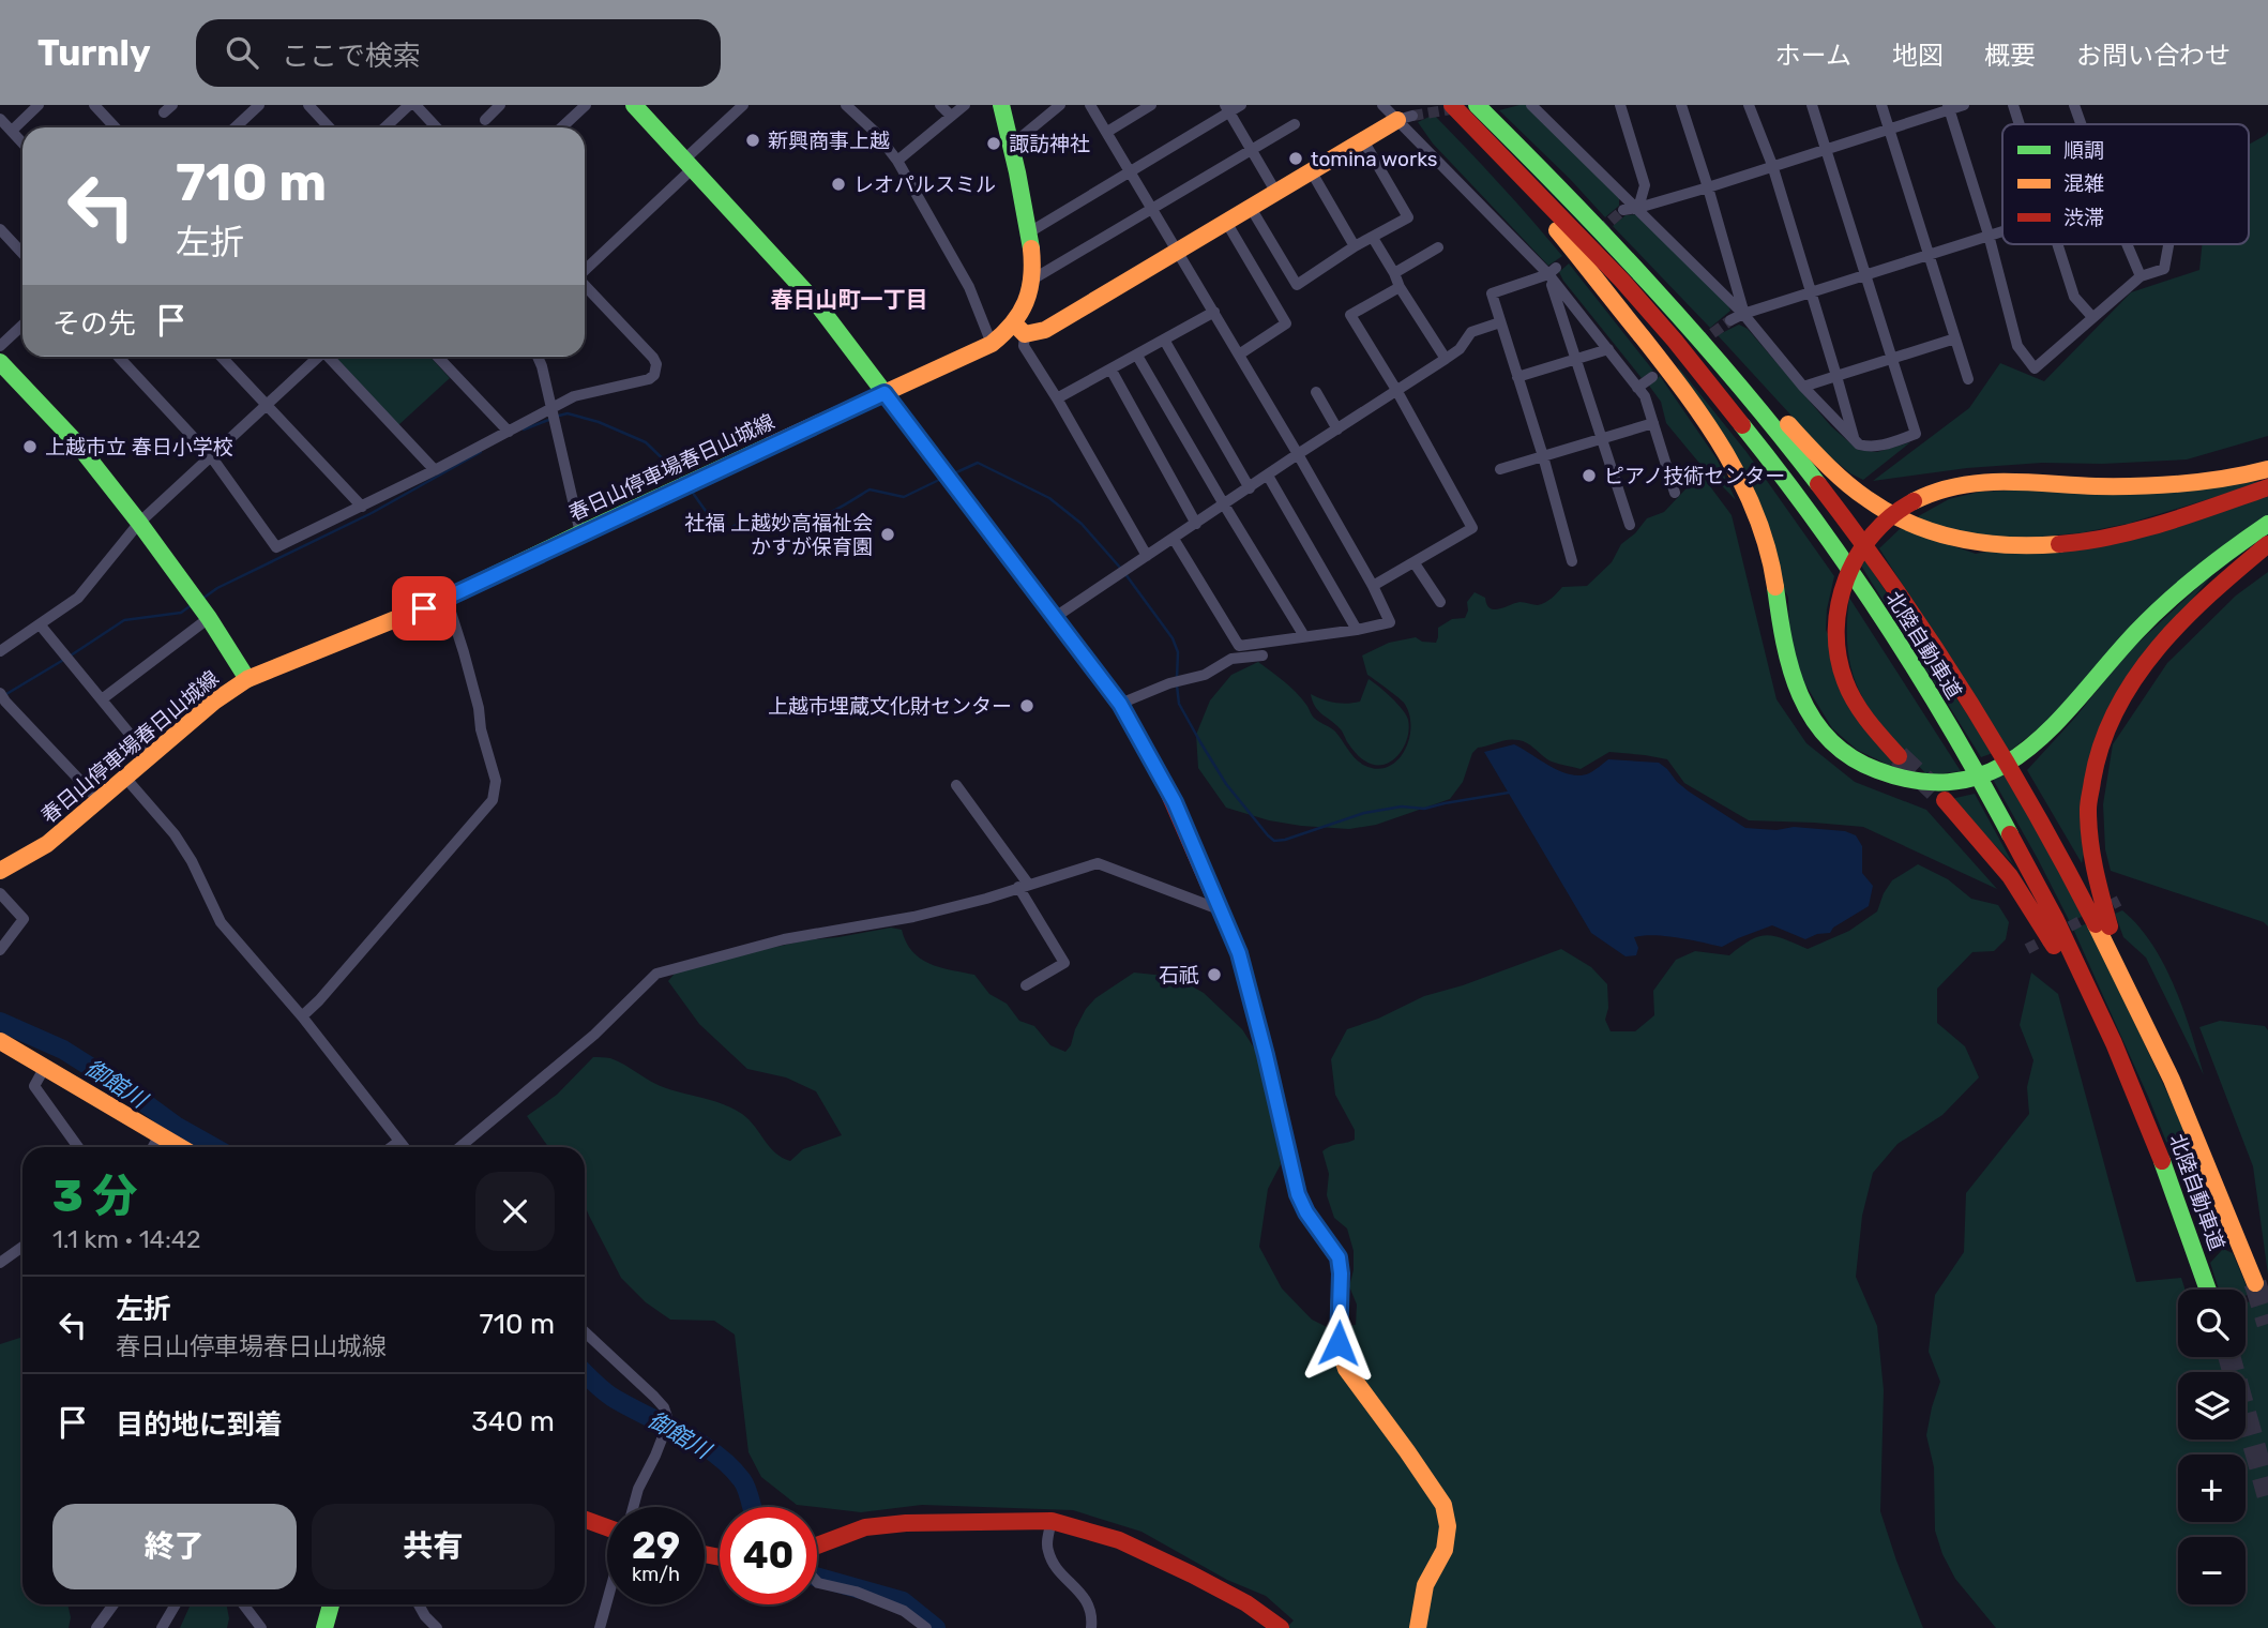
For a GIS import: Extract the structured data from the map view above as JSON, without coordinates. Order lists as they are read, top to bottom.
{
  "streets": {
    "main road": ["春日山停車場春日山城線", "北陸自動車道"]
  },
  "districts": ["春日山町一丁目"],
  "water": ["御館川"],
  "places": [
    "新興商事上越",
    "諏訪神社",
    "tomina works",
    "レオパルスミル",
    "上越市立 春日小学校",
    "ピアノ技術センター",
    "社福 上越妙高福祉会 かすが保育園",
    "上越市埋蔵文化財センター",
    "石祇"
  ],
  "legend": ["順調", "混雑", "渋滞"],
  "page": {
    "header": "Turnly",
    "search": "ここで検索",
    "nav": [
      "ホーム",
      "地図",
      "概要",
      "お問い合わせ"
    ],
    "turn": ["710 m", "左折"],
    "then": "その先",
    "heading": ["3 分", "1.1 km · 14:42"],
    "list": [
      {
        "name": "左折",
        "note": "春日山停車場春日山城線",
        "value": "710 m"
      },
      {
        "name": "目的地に到着",
        "value": "340 m"
      }
    ],
    "map_buttons": ["+", "−"],
    "buttons": ["終了", "共有"],
    "speed": "29 km/h",
    "limit": "40"
  }
}
